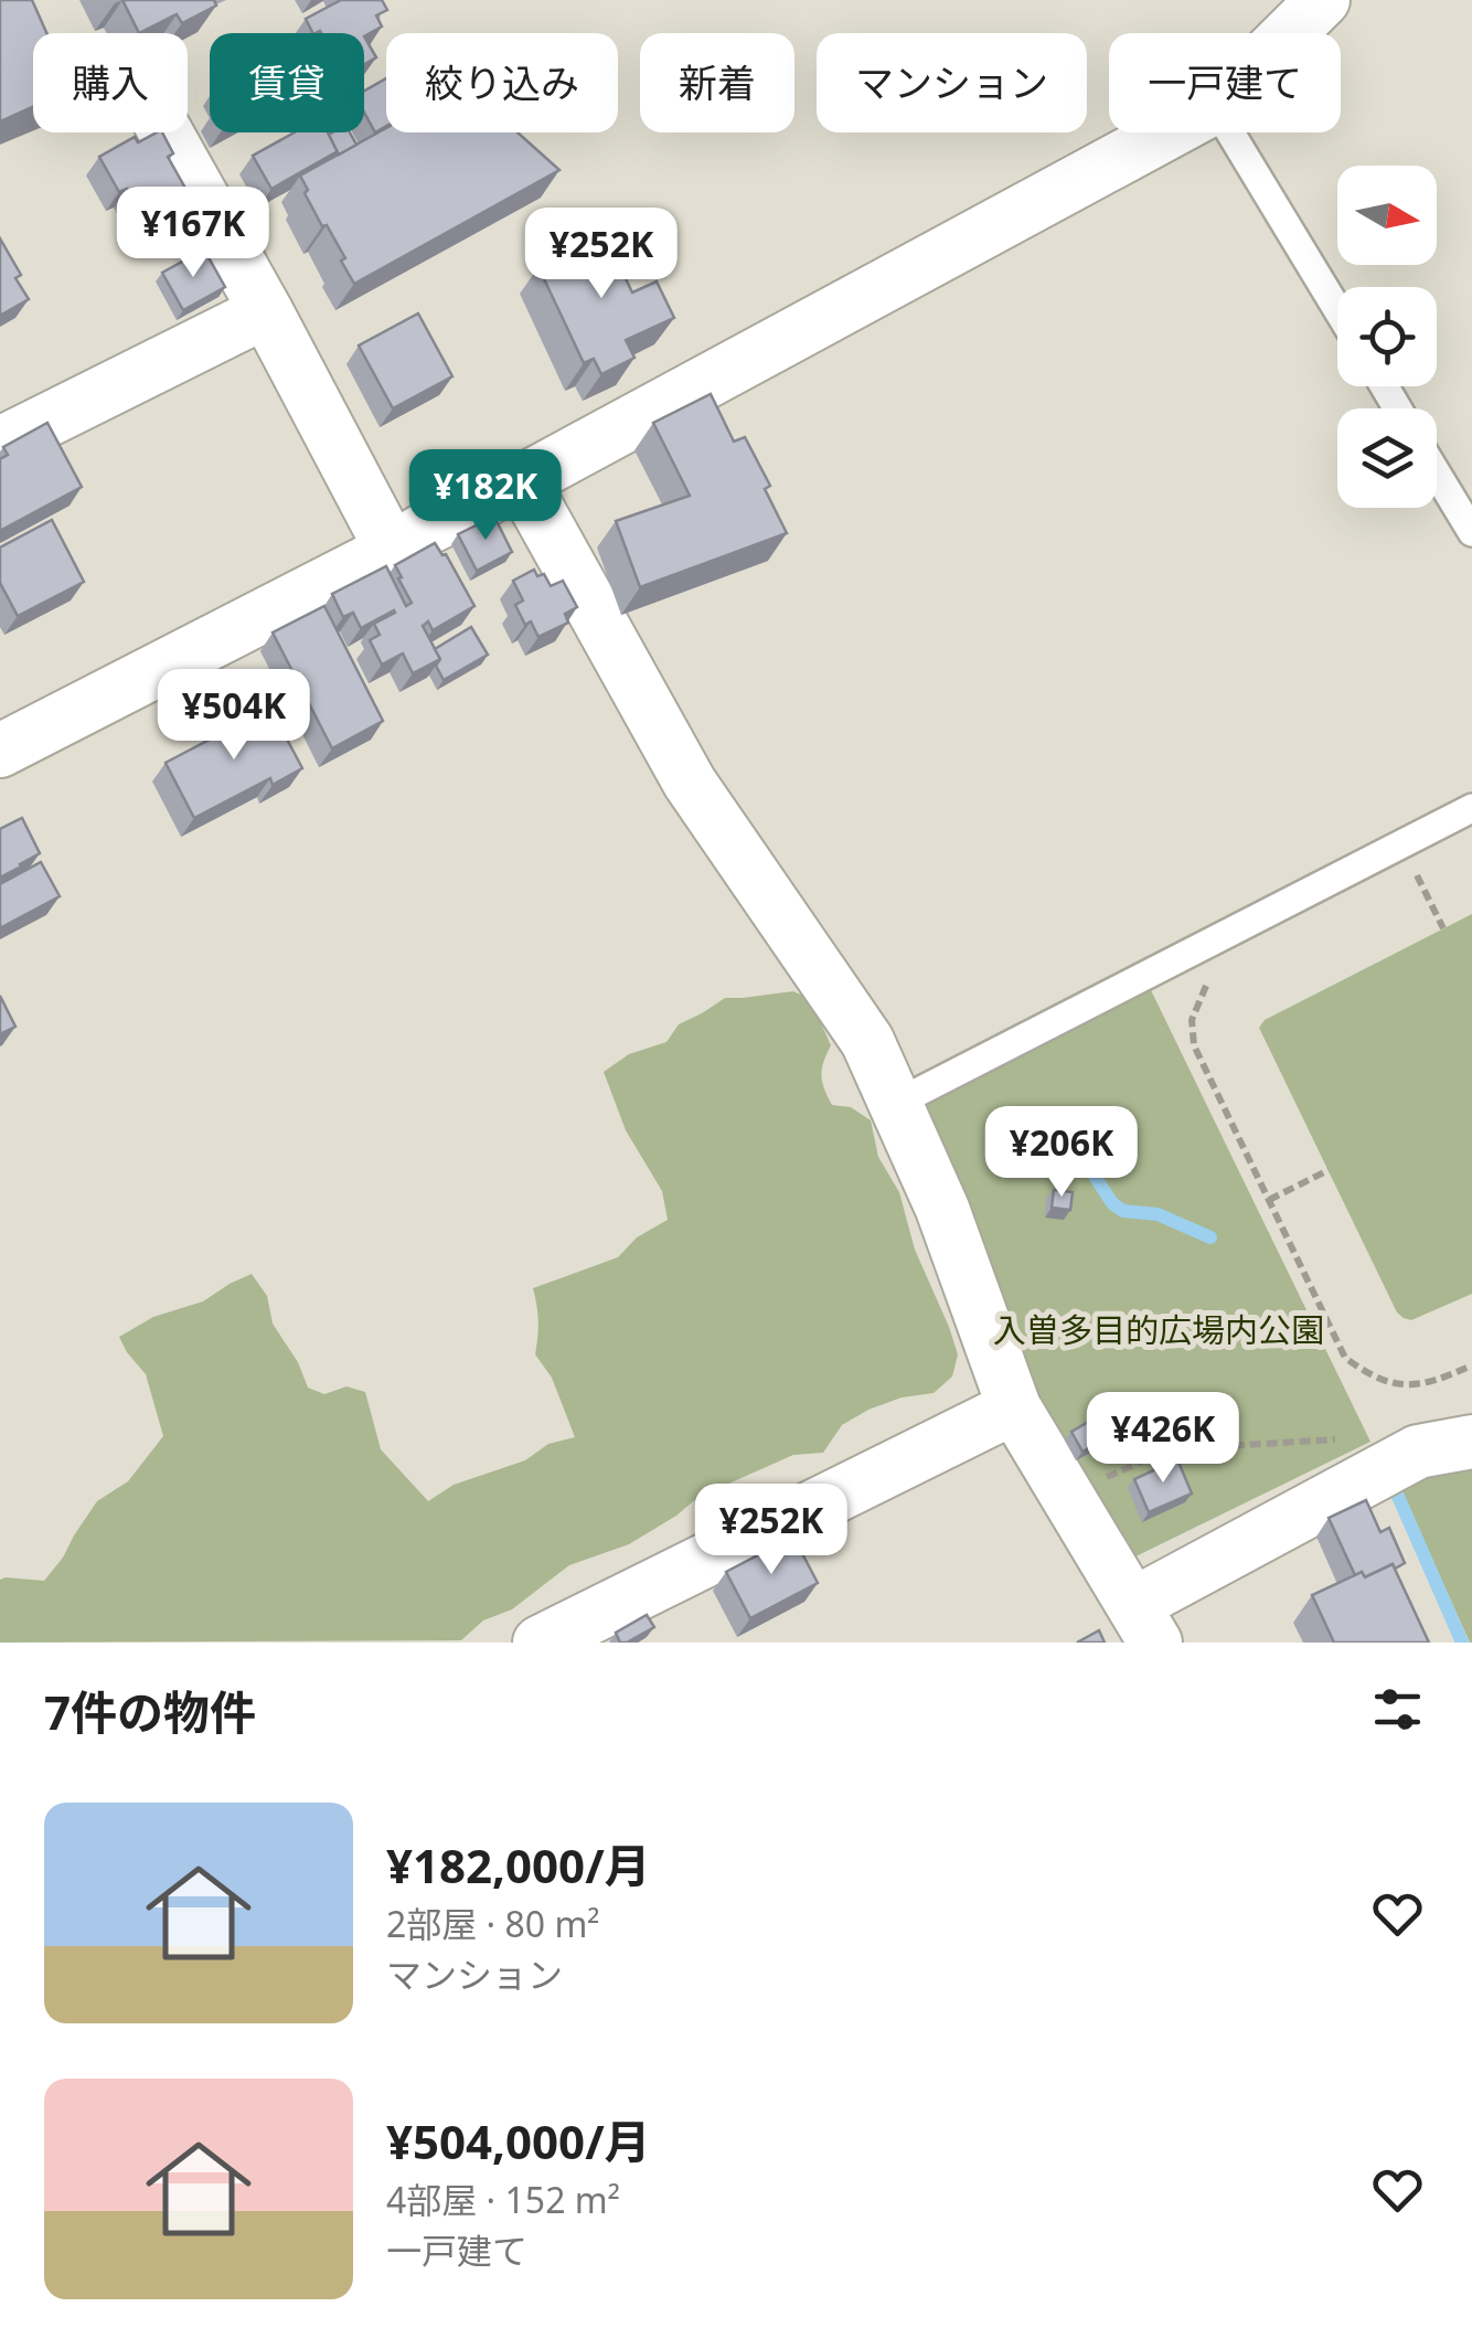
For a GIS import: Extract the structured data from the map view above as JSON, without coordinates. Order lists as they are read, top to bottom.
{
  "parks": ["入曽多目的広場内公園"],
  "north": "right",
  "page": {
    "chip": [
      "購入",
      "賃貸",
      "絞り込み",
      "新着",
      "マンション",
      "一戸建て"
    ],
    "price": [
      "¥167K",
      "¥252K",
      "¥182K",
      "¥504K",
      "¥206K",
      "¥426K",
      "¥252K"
    ],
    "heading": "7件の物件",
    "list": [
      {
        "name": "¥182,000/月",
        "note": "2部屋 · 80 m² · マンション"
      },
      {
        "name": "¥504,000/月",
        "note": "4部屋 · 152 m² · 一戸建て"
      }
    ]
  }
}
